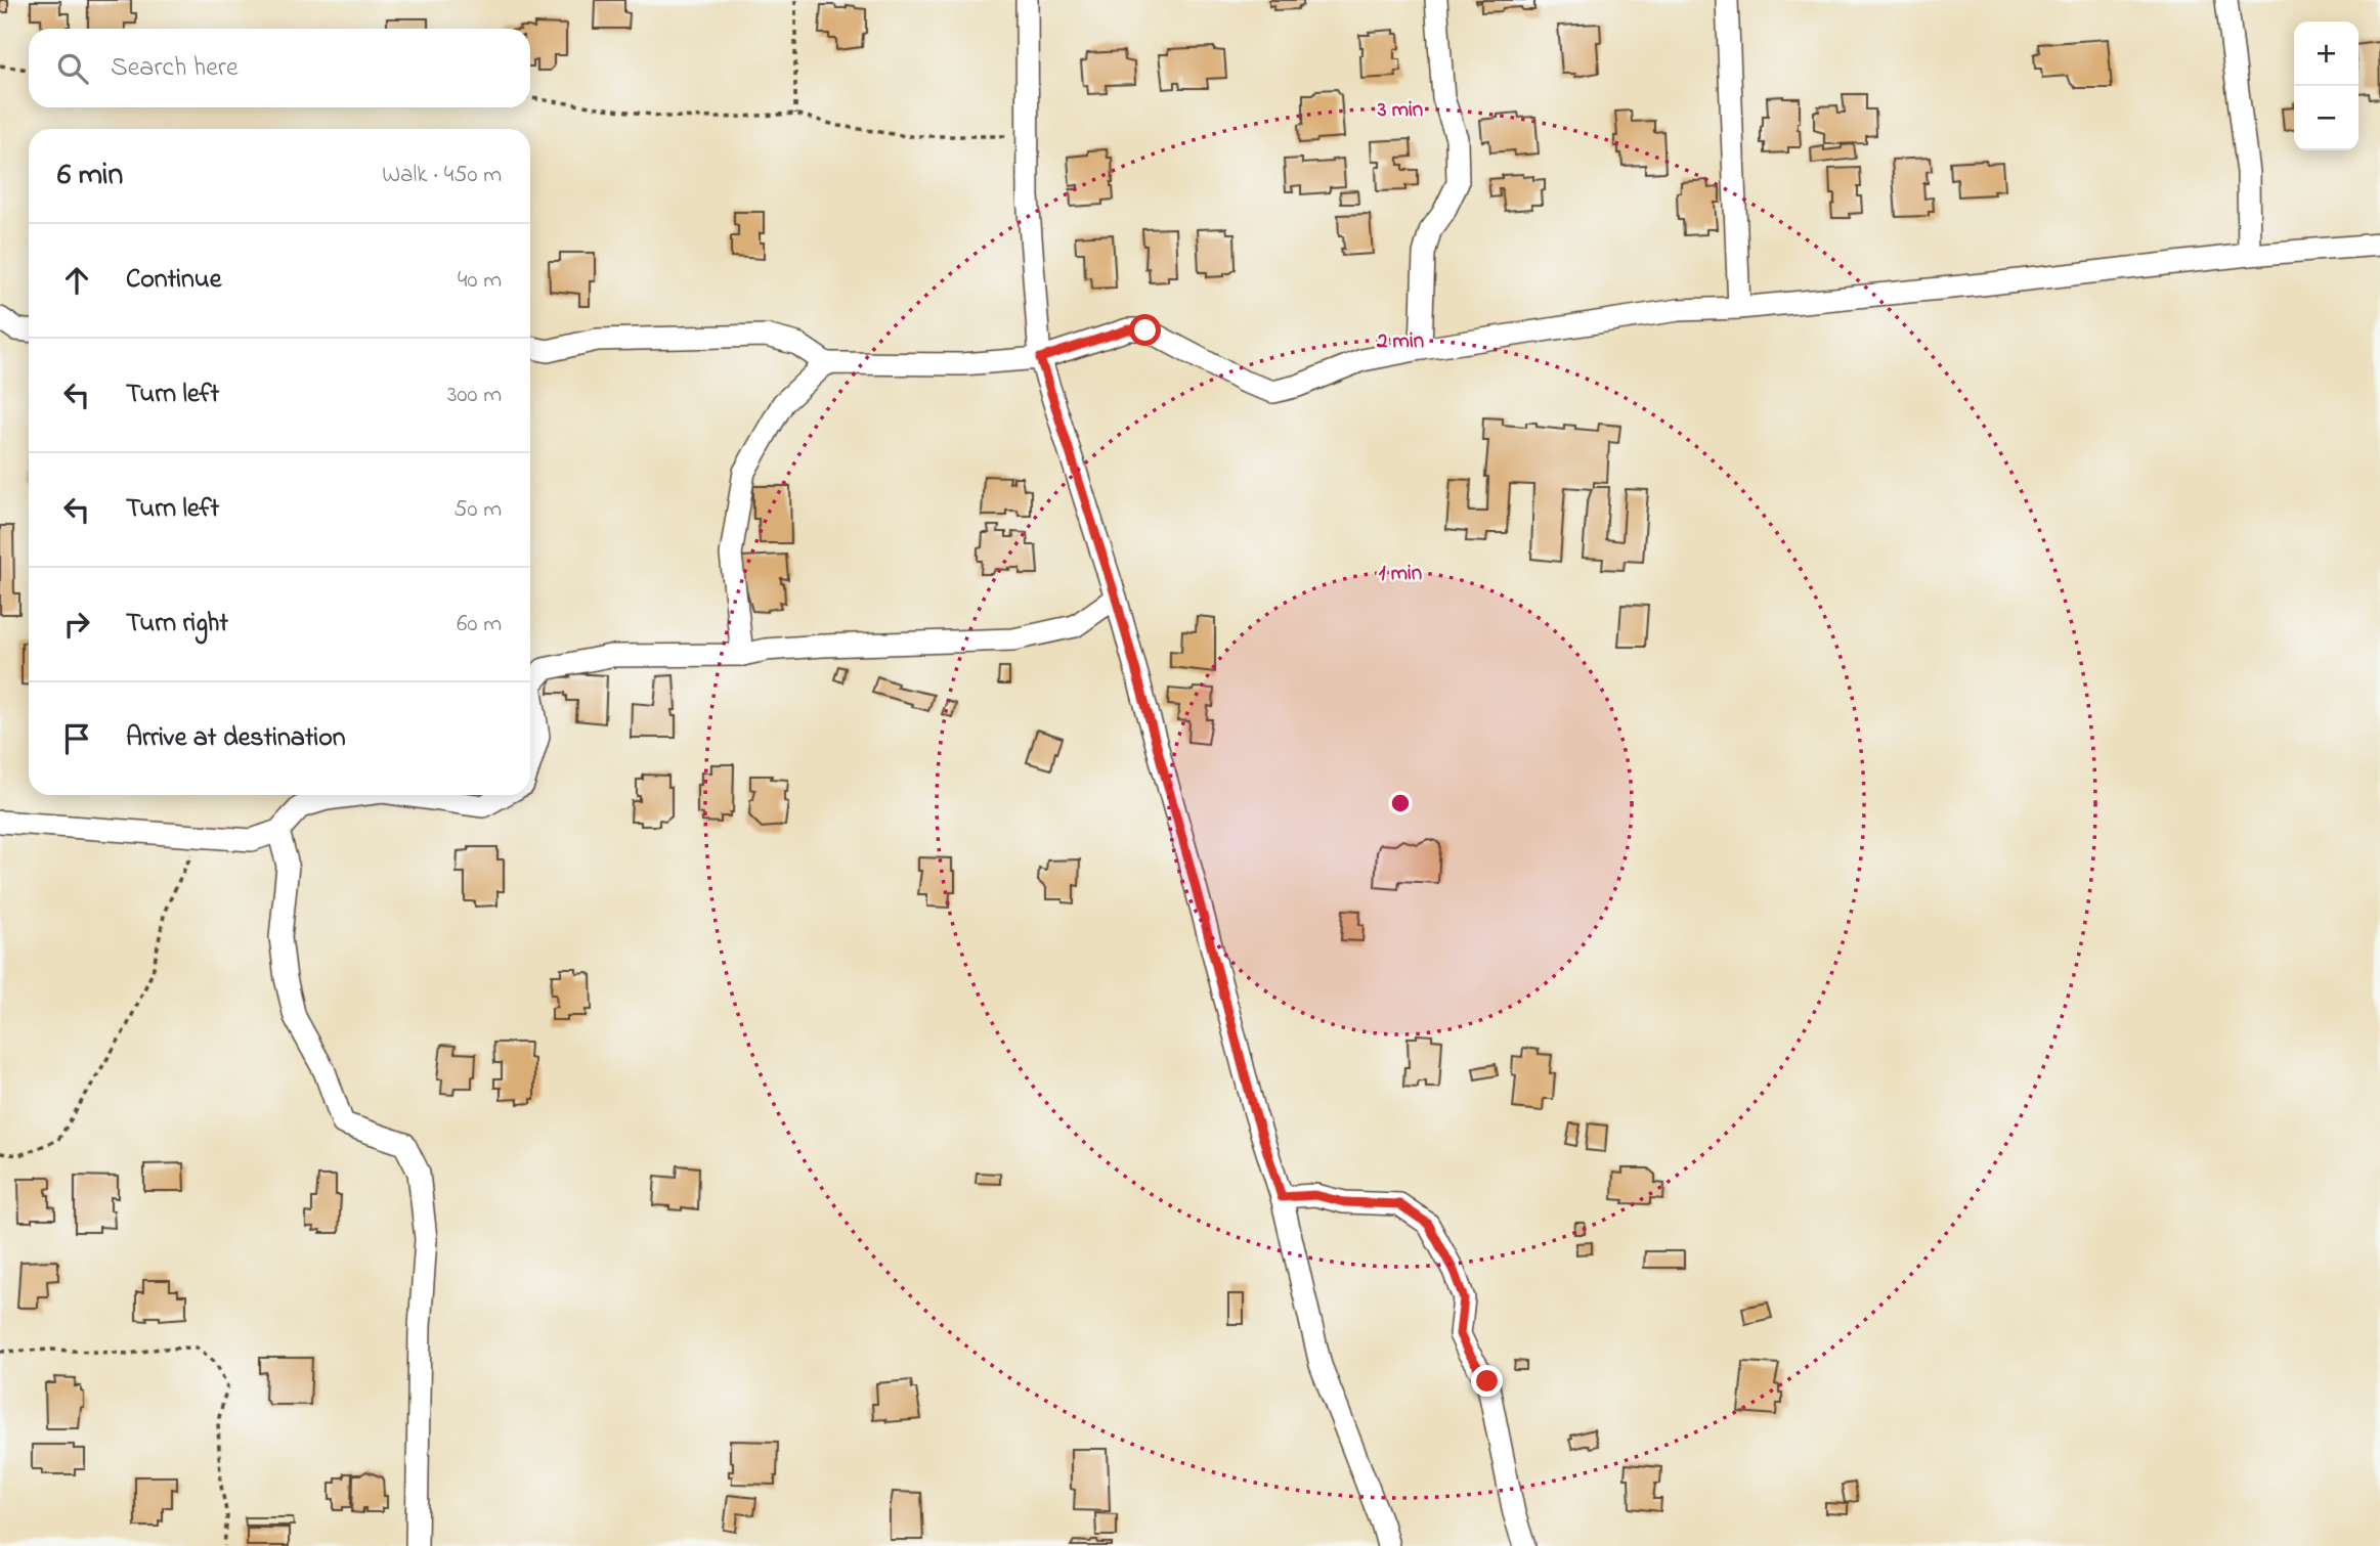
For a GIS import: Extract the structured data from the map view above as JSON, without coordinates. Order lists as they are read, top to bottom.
{
  "page": {
    "map_buttons": ["+", "−"],
    "search": "Search here",
    "heading": ["6 min", "Walk · 450 m"],
    "list": [
      ["Continue", "40 m"],
      ["Turn left", "300 m"],
      ["Turn left", "50 m"],
      ["Turn right", "60 m"],
      "Arrive at destination"
    ]
  },
  "rings": ["3 min", "2 min", "1 min"]
}
